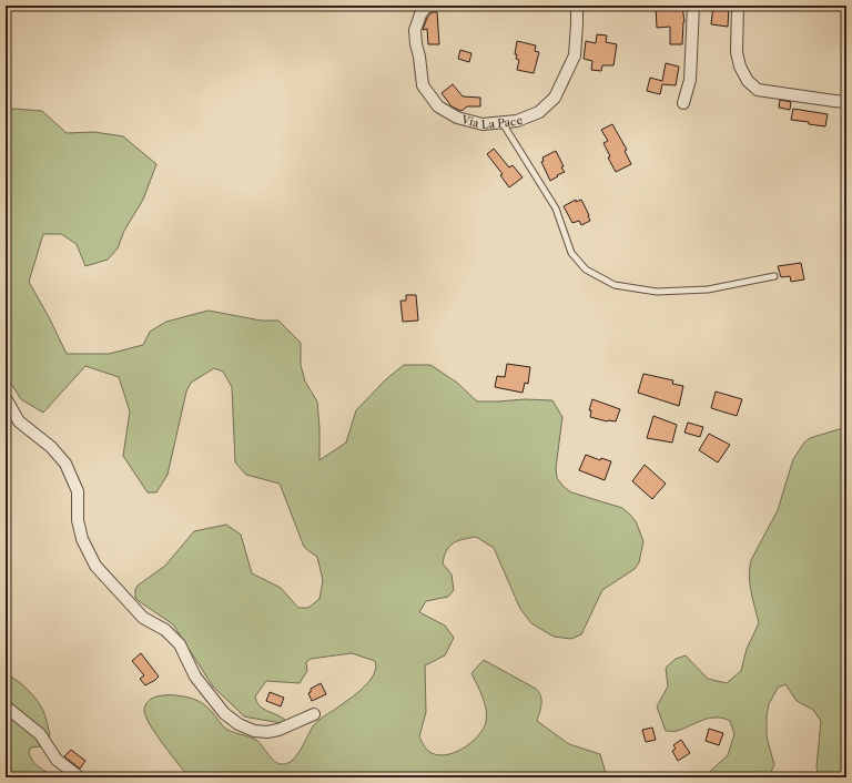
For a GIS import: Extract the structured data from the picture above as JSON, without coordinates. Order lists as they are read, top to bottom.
{
  "streets": {
    "street": ["Via La Pace"]
  }
}
